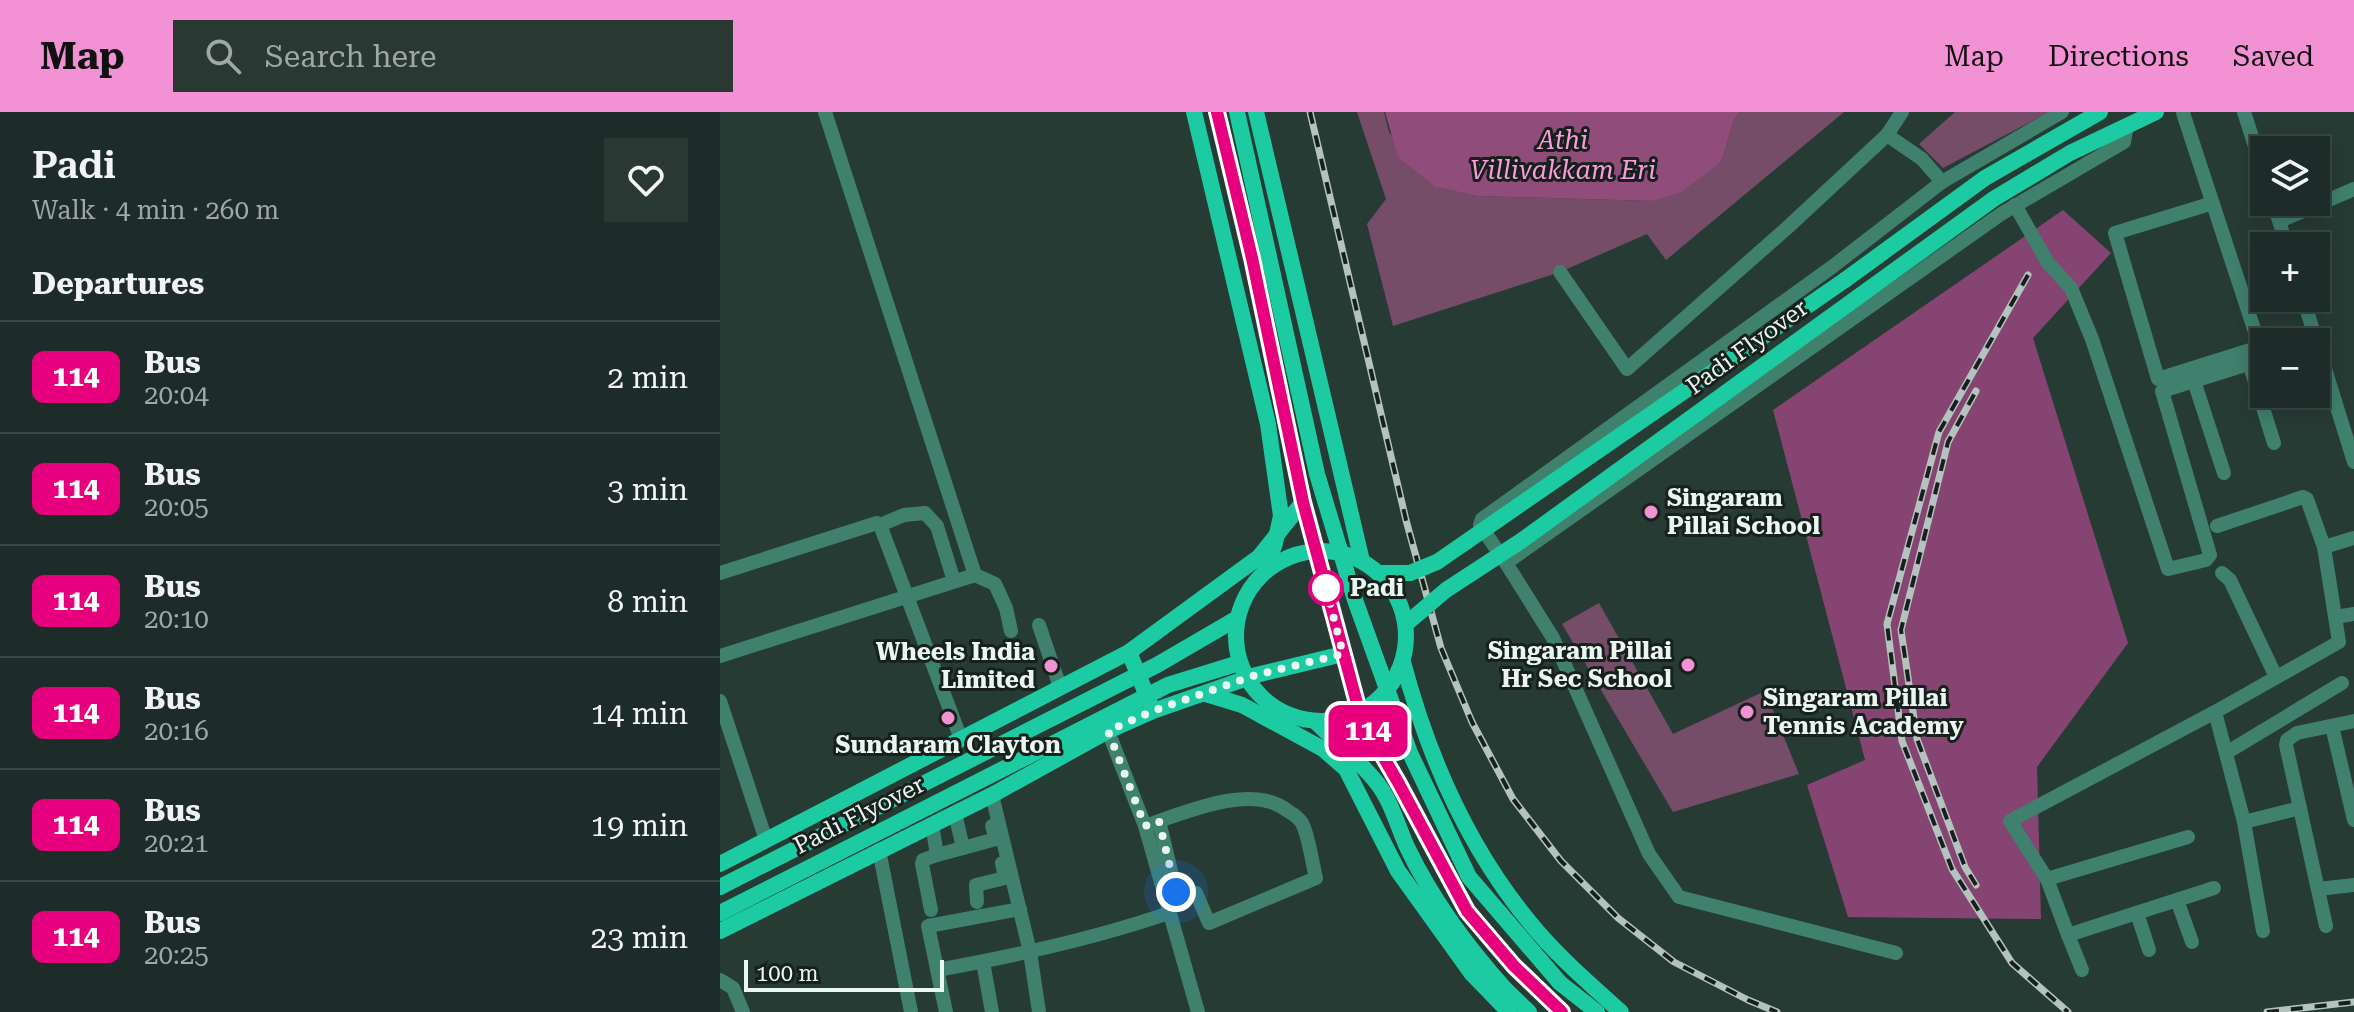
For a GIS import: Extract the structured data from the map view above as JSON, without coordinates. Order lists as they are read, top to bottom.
{
  "streets": {
    "main road": ["Padi Flyover"]
  },
  "water": ["Athi Villivakkam Eri"],
  "places": [
    "Singaram Pillai School",
    "Padi",
    "Singaram Pillai Hr Sec School",
    "Wheels India Limited",
    "Singaram Pillai Tennis Academy",
    "Sundaram Clayton"
  ],
  "lines": ["bus line 114"],
  "scale_bar": "100 m",
  "page": {
    "header": "Map",
    "search": "Search here",
    "nav": ["Map", "Directions", "Saved"],
    "heading": [
      ["Padi", "Walk · 4 min · 260 m"],
      "Departures"
    ],
    "on_map": "114",
    "map_buttons": ["+", "−"],
    "list": [
      {
        "mark": "114",
        "name": "Bus",
        "note": "20:04",
        "value": "2 min"
      },
      {
        "mark": "114",
        "name": "Bus",
        "note": "20:05",
        "value": "3 min"
      },
      {
        "mark": "114",
        "name": "Bus",
        "note": "20:10",
        "value": "8 min"
      },
      {
        "mark": "114",
        "name": "Bus",
        "note": "20:16",
        "value": "14 min"
      },
      {
        "mark": "114",
        "name": "Bus",
        "note": "20:21",
        "value": "19 min"
      },
      {
        "mark": "114",
        "name": "Bus",
        "note": "20:25",
        "value": "23 min"
      }
    ],
    "scale": "100 m"
  }
}
